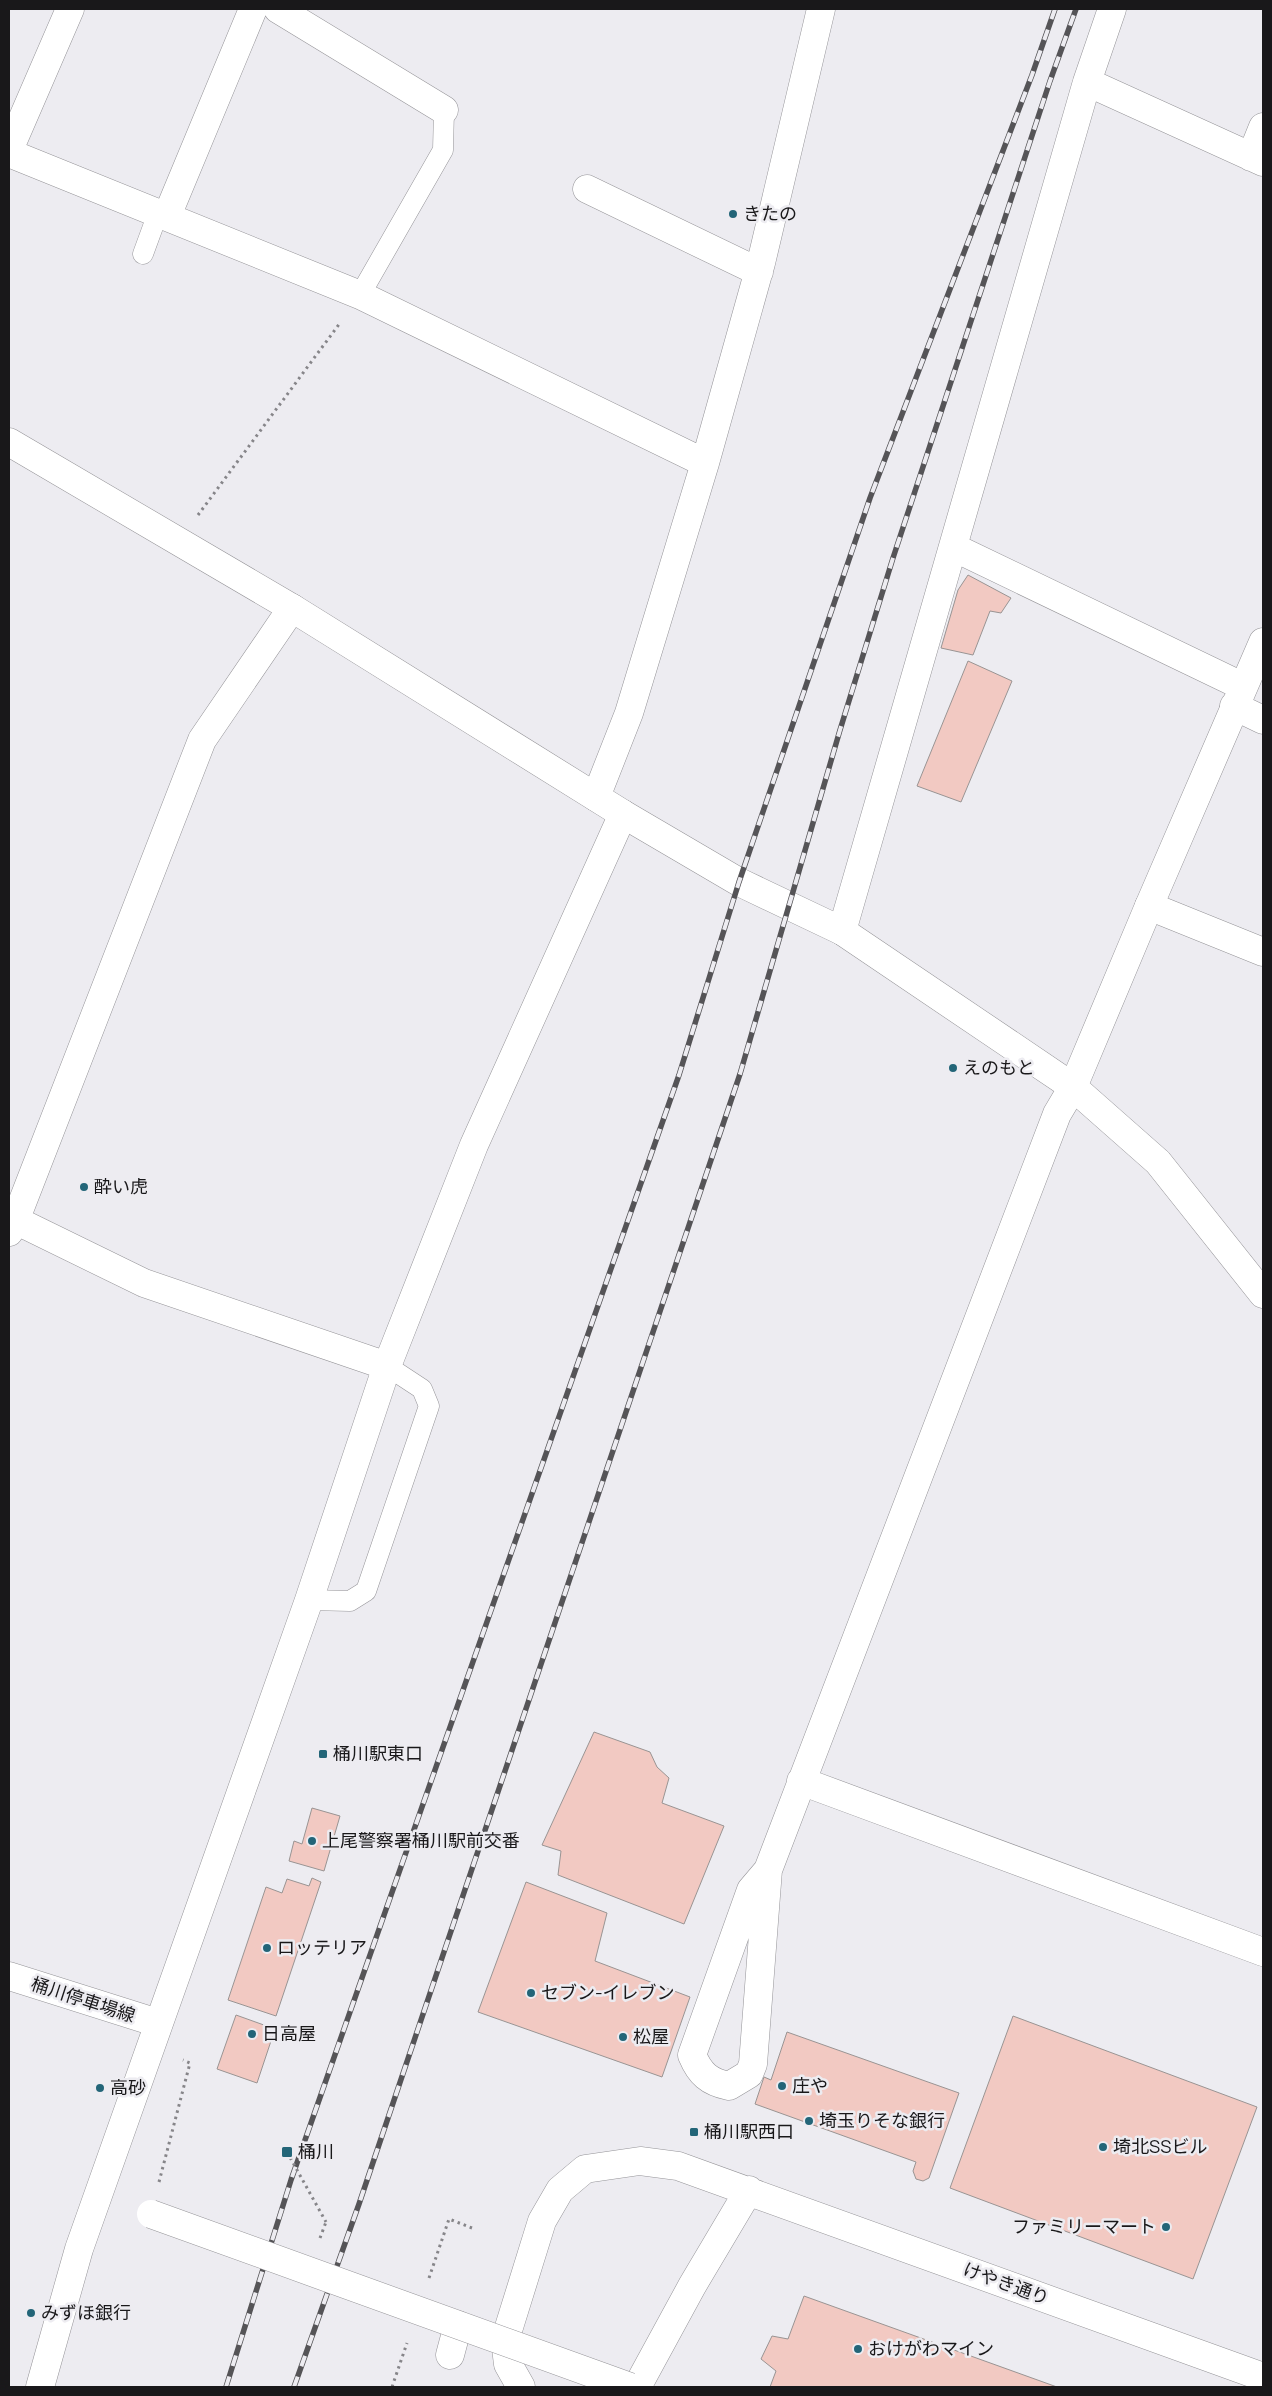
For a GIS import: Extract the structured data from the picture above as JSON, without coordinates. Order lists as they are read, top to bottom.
{
  "streets": {
    "street": ["桶川停車場線", "けやき通り"]
  },
  "places": {
    "other": [
      "きたの",
      "えのもと",
      "酔い虎",
      "上尾警察署桶川駅前交番",
      "ロッテリア",
      "セブン-イレブン",
      "日高屋",
      "松屋",
      "庄や",
      "高砂",
      "埼玉りそな銀行",
      "埼北SSビル",
      "ファミリーマート",
      "みずほ銀行",
      "おけがわマイン"
    ],
    "transit": ["桶川駅東口", "桶川駅西口", "桶川"]
  }
}
